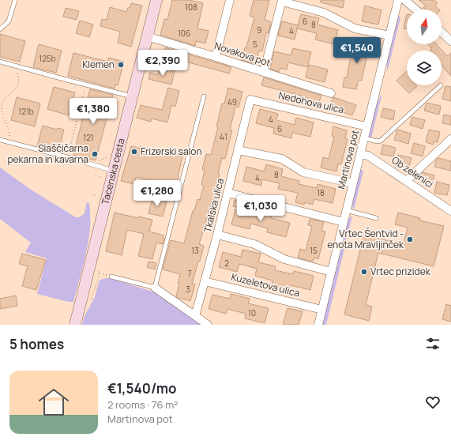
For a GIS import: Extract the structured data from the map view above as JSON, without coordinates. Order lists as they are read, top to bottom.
{
  "streets": {
    "main road": ["Tacenska cesta"],
    "street": [
      "Novakova pot",
      "Nedohova ulica",
      "Martinova pot",
      "Ob zelenici",
      "Tkalska ulica",
      "Kuzeletova ulica"
    ]
  },
  "crossings": [
    ["Novakova pot", "Tacenska cesta"],
    ["Nedohova ulica", "Martinova pot"],
    ["Nedohova ulica", "Tkalska ulica"],
    ["Martinova pot", "Ob zelenici"],
    ["Martinova pot", "Kuzeletova ulica"],
    ["Tkalska ulica", "Kuzeletova ulica"]
  ],
  "places": [
    "Klemen",
    "Frizerski salon",
    "Slaščičarna pekarna in kavarna",
    "Vrtec Šentvid - enota Mravljinček",
    "Vrtec prizidek"
  ],
  "house_numbers": [
    "108",
    "6",
    "8",
    "9",
    "4",
    "106",
    "5",
    "125b",
    "49",
    "121b",
    "4",
    "6",
    "41",
    "121",
    "8",
    "4",
    "18",
    "13",
    "15",
    "2",
    "7",
    "3",
    "10"
  ],
  "north": "top",
  "page": {
    "price": [
      "€1,540",
      "€2,390",
      "€1,380",
      "€1,280",
      "€1,030"
    ],
    "heading": "5 homes",
    "list": [
      {
        "name": "€1,540/mo",
        "note": "2 rooms · 76 m² · Martinova pot"
      }
    ]
  }
}
